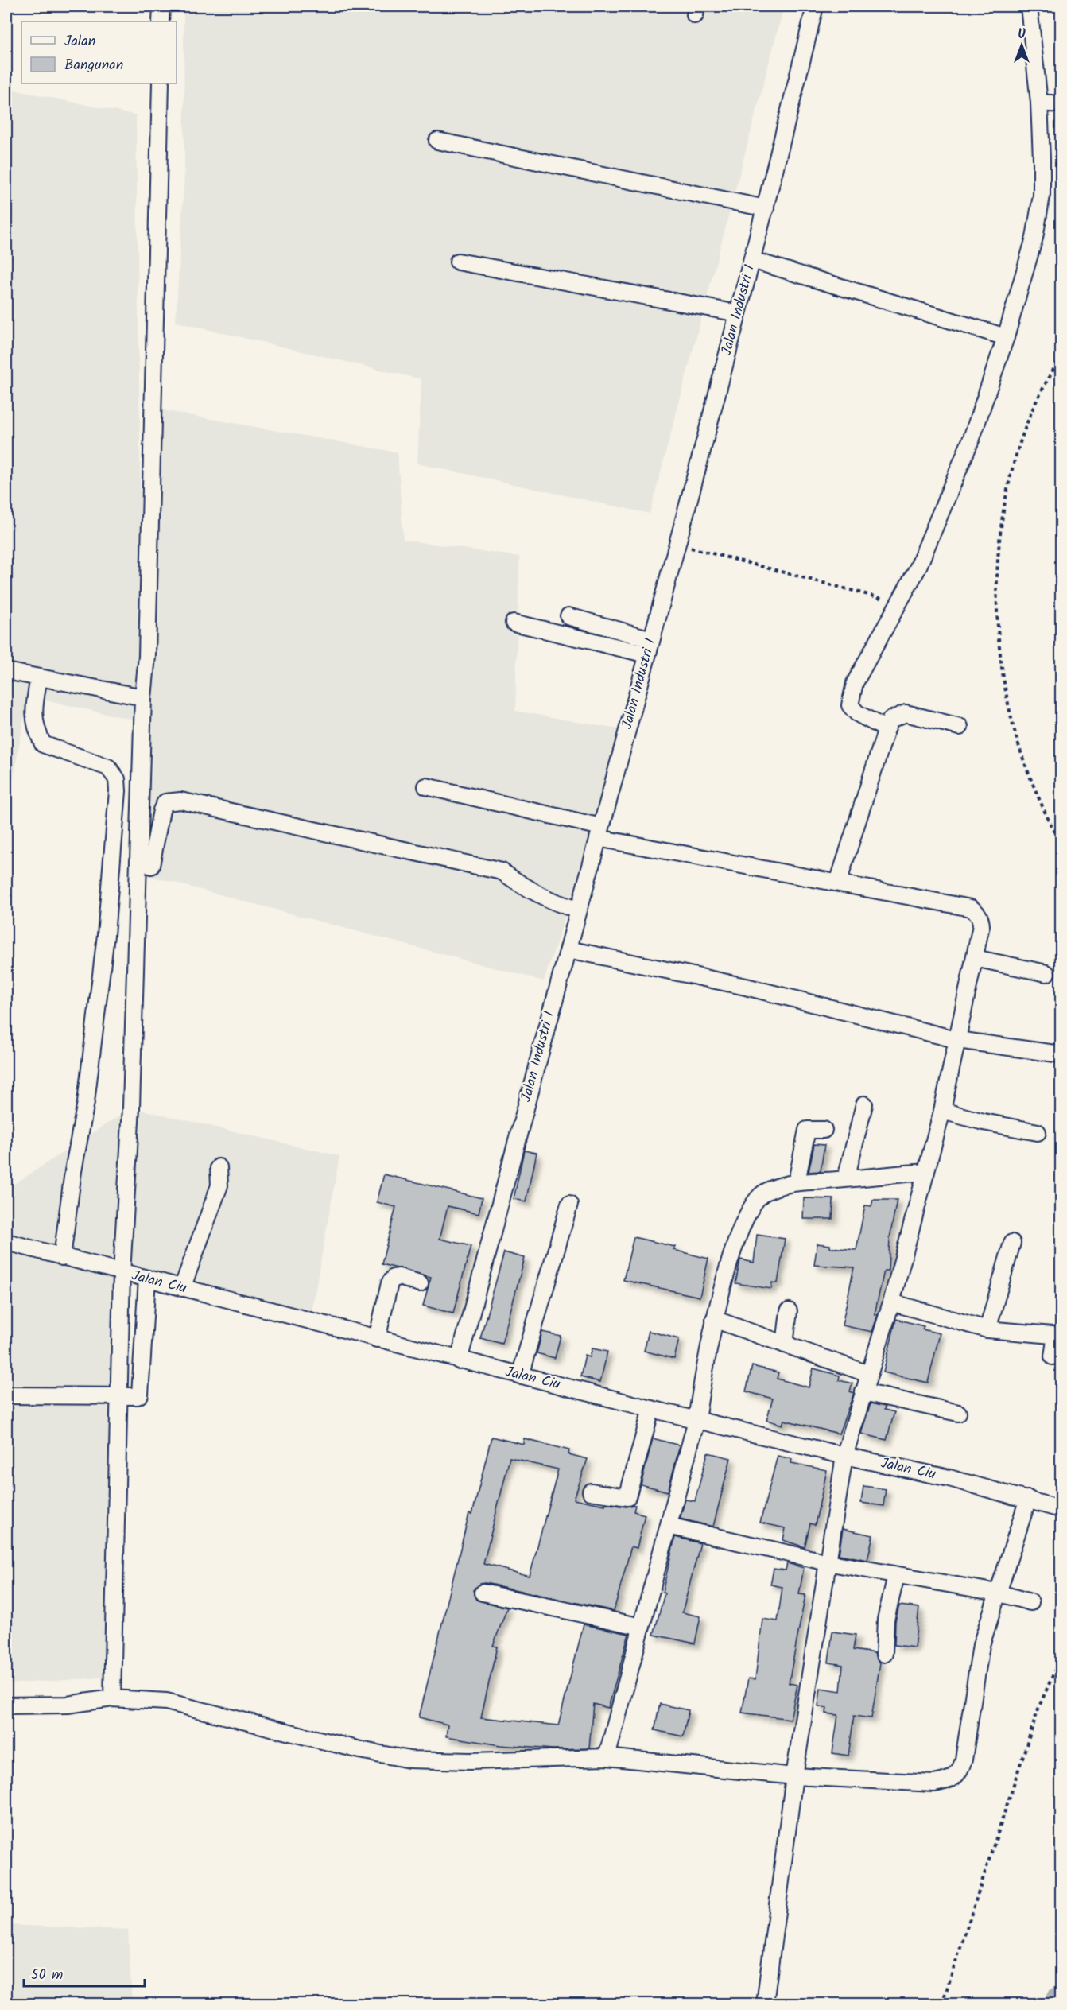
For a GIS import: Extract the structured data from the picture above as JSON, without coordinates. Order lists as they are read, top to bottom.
{
  "streets": {
    "street": ["Jalan Industri I", "Jalan Ciu"]
  },
  "crossings": [
    ["Jalan Industri I", "Jalan Ciu"]
  ],
  "legend": ["Jalan", "Bangunan"],
  "scale_bar": "50 m",
  "north": "top"
}
